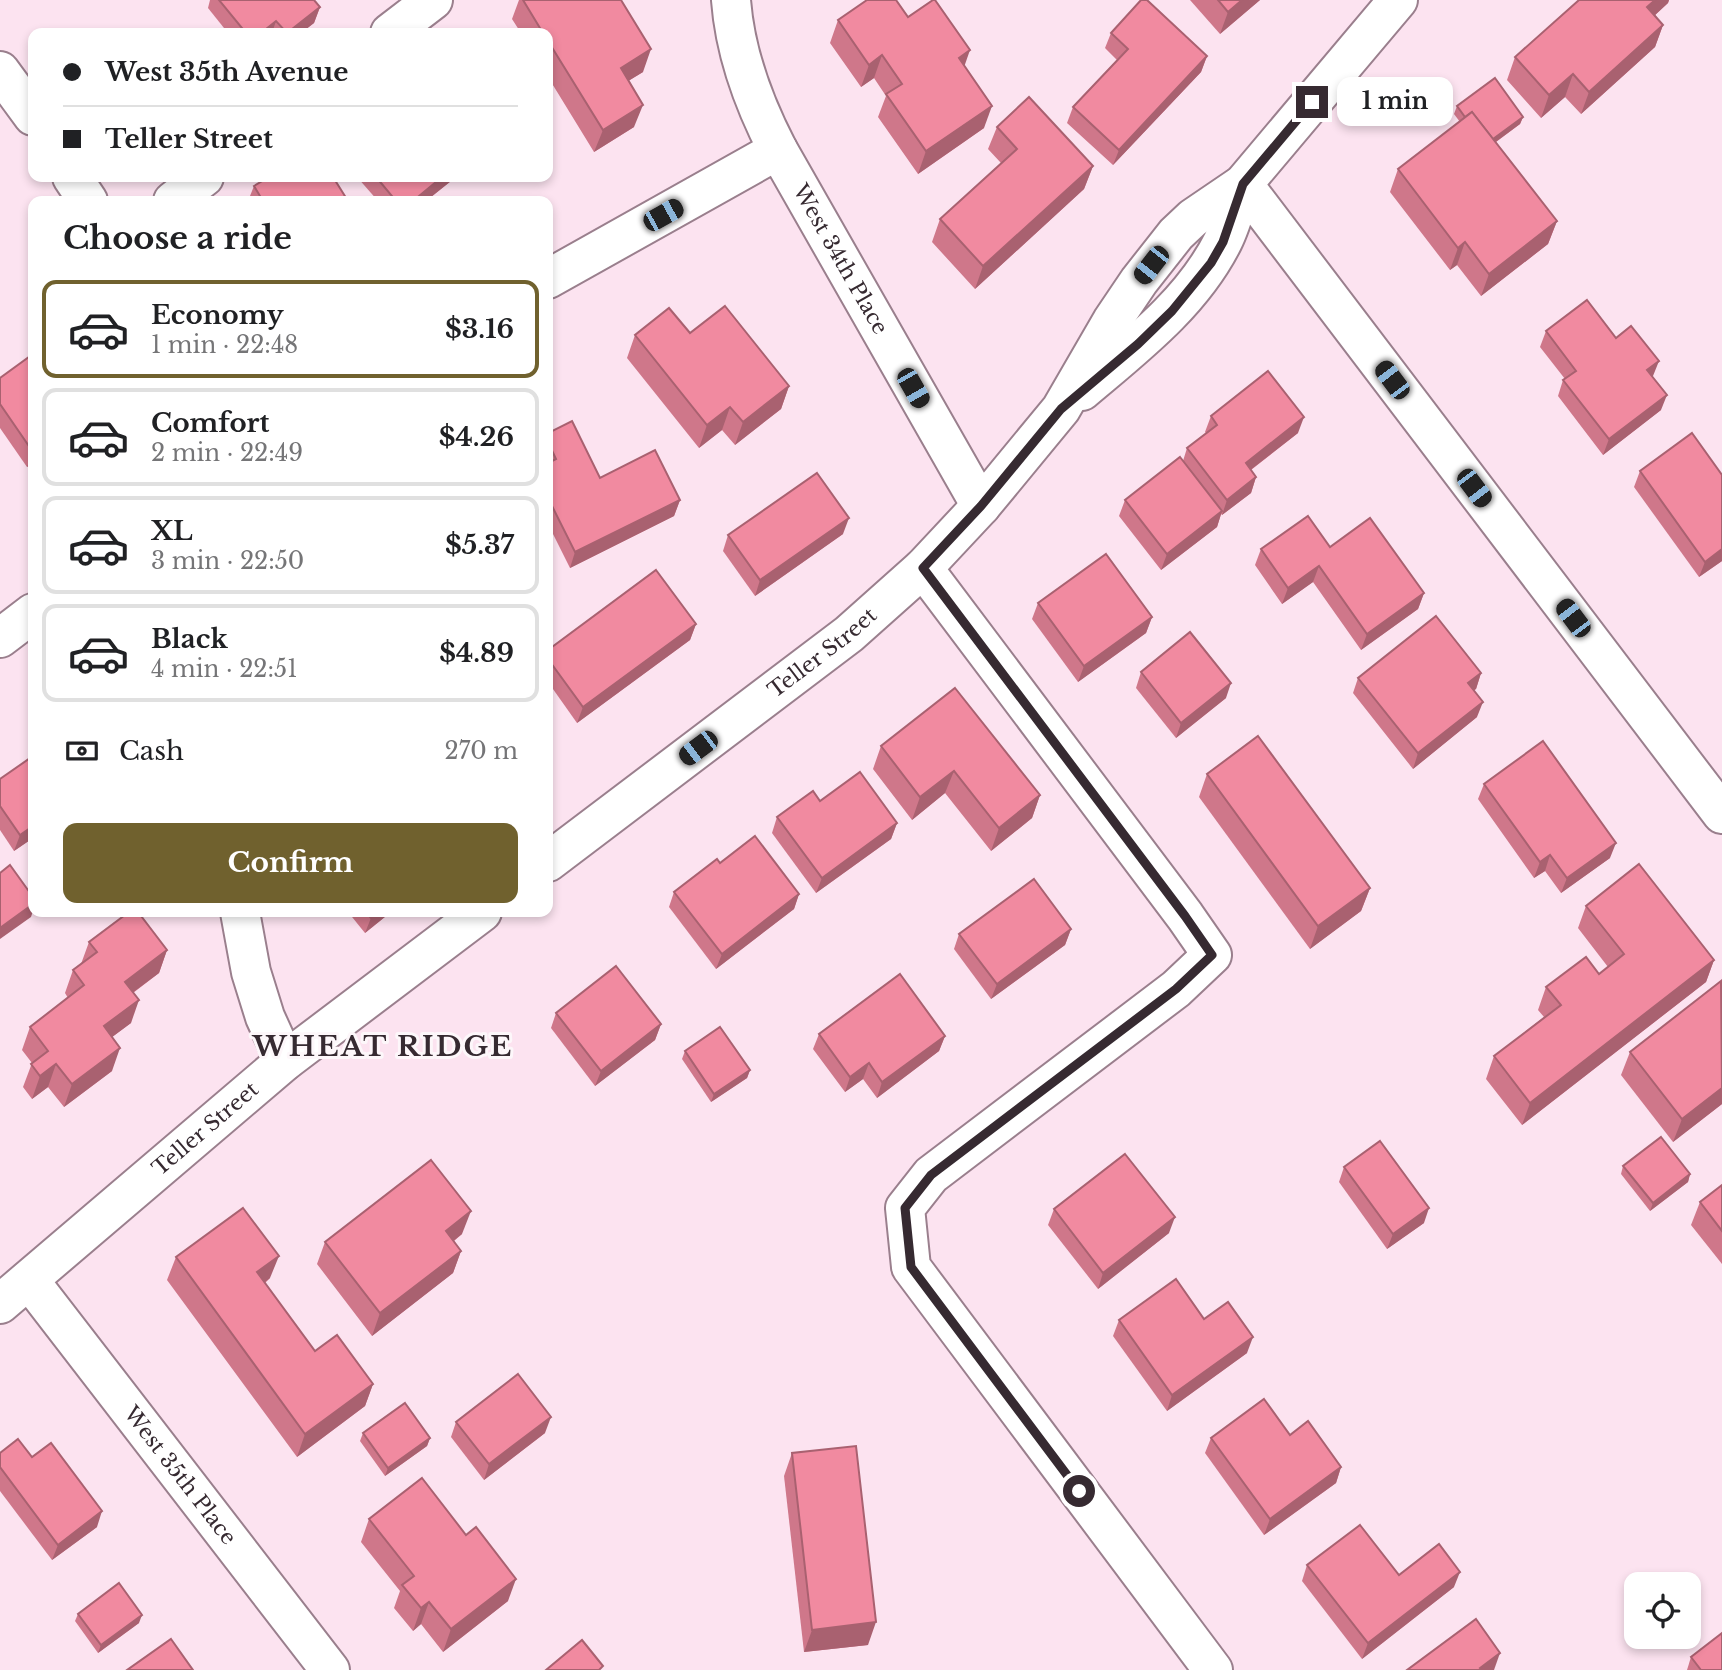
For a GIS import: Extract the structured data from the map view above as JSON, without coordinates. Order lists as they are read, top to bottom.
{
  "streets": {
    "street": ["West 34th Place", "Teller Street", "West 35th Place"]
  },
  "crossings": [
    ["West 34th Place", "Teller Street"],
    ["Teller Street", "West 35th Place"]
  ],
  "districts": ["WHEAT RIDGE"],
  "page": {
    "banner": ["West 35th Avenue", "Teller Street"],
    "bubble": "1 min",
    "heading": "Choose a ride",
    "list": [
      {
        "name": "Economy",
        "note": "1 min · 22:48",
        "value": "$3.16"
      },
      {
        "name": "Comfort",
        "note": "2 min · 22:49",
        "value": "$4.26"
      },
      {
        "name": "XL",
        "note": "3 min · 22:50",
        "value": "$5.37"
      },
      {
        "name": "Black",
        "note": "4 min · 22:51",
        "value": "$4.89"
      }
    ],
    "pay": ["Cash", "270 m"],
    "buttons": "Confirm"
  }
}
